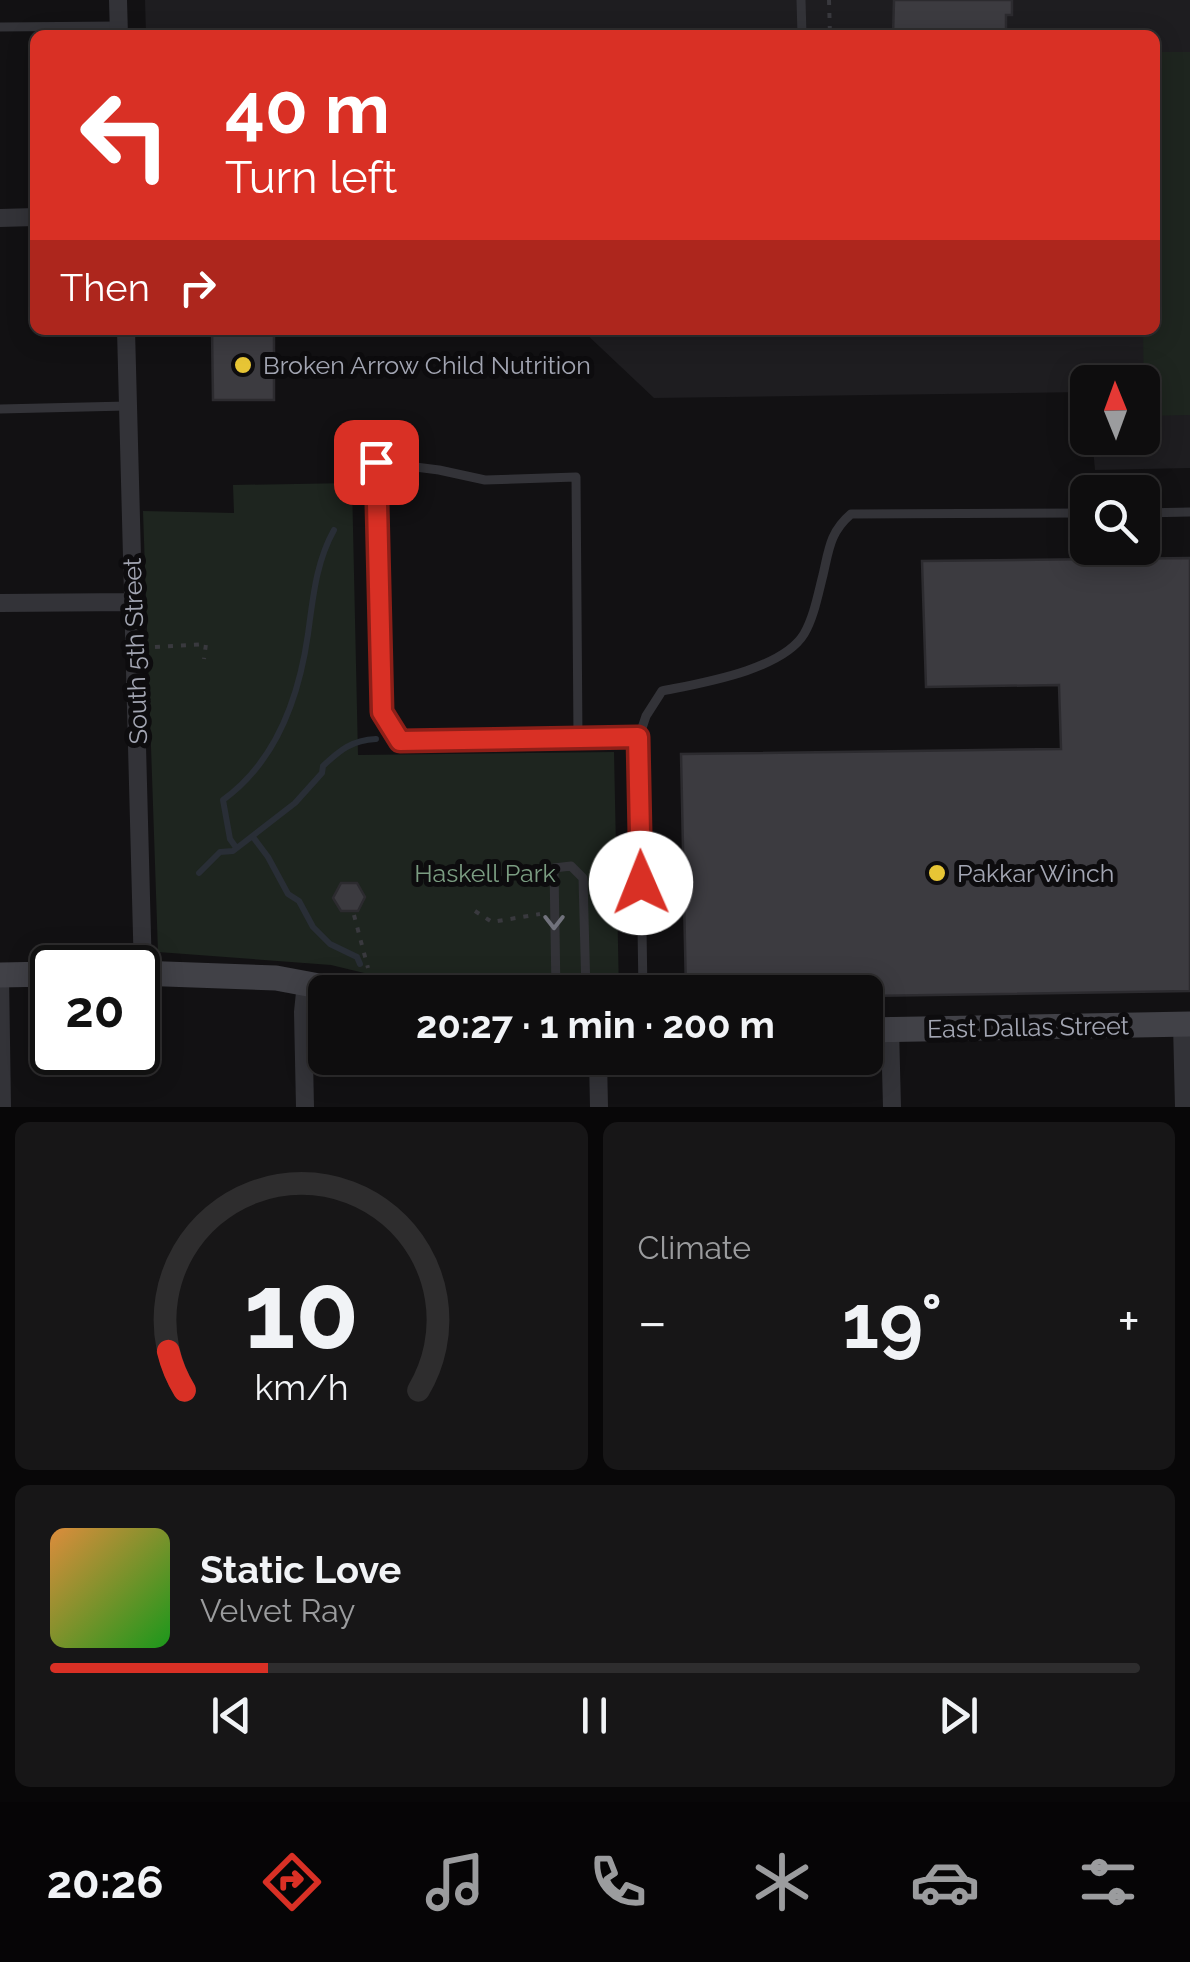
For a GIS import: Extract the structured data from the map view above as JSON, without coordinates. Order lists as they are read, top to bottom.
{
  "streets": {
    "street": ["South 5th Street", "East Dallas Street"]
  },
  "parks": ["Haskell Park"],
  "places": ["Broken Arrow Child Nutrition", "Pakkar Winch"],
  "north": "top",
  "page": {
    "turn": ["40 m", "Turn left"],
    "then": "Then",
    "limit": "20",
    "trip": "20:27 · 1 min · 200 m",
    "tile": "Climate",
    "heat": ["−", "19°", "+"],
    "song": ["Static Love", "Velvet Ray"],
    "tabs": "20:26",
    "gauge": ["10", "km/h"]
  }
}
